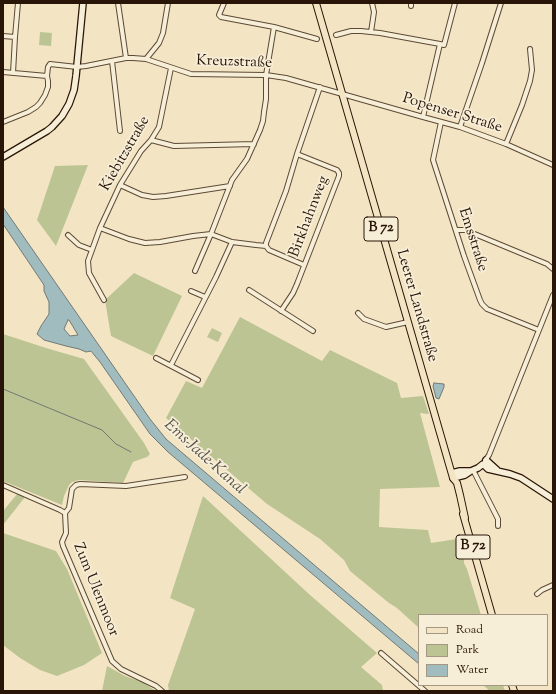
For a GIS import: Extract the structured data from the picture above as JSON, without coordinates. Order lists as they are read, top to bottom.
{
  "streets": {
    "main road": ["B 72", "Leerer Landstraße"],
    "street": [
      "Kreuzstraße",
      "Popenser Straße",
      "Kiebitzstraße",
      "Birkhahnweg",
      "Emsstraße",
      "Zum Ulenmoor"
    ]
  },
  "crossings": [
    ["Kreuzstraße", "Popenser Straße"],
    ["Kreuzstraße", "Kiebitzstraße"],
    ["Kreuzstraße", "Leerer Landstraße"],
    ["Popenser Straße", "Emsstraße"],
    ["Popenser Straße", "Leerer Landstraße"]
  ],
  "water": ["Ems-Jade-Kanal"],
  "legend": ["Road", "Park", "Water"]
}
